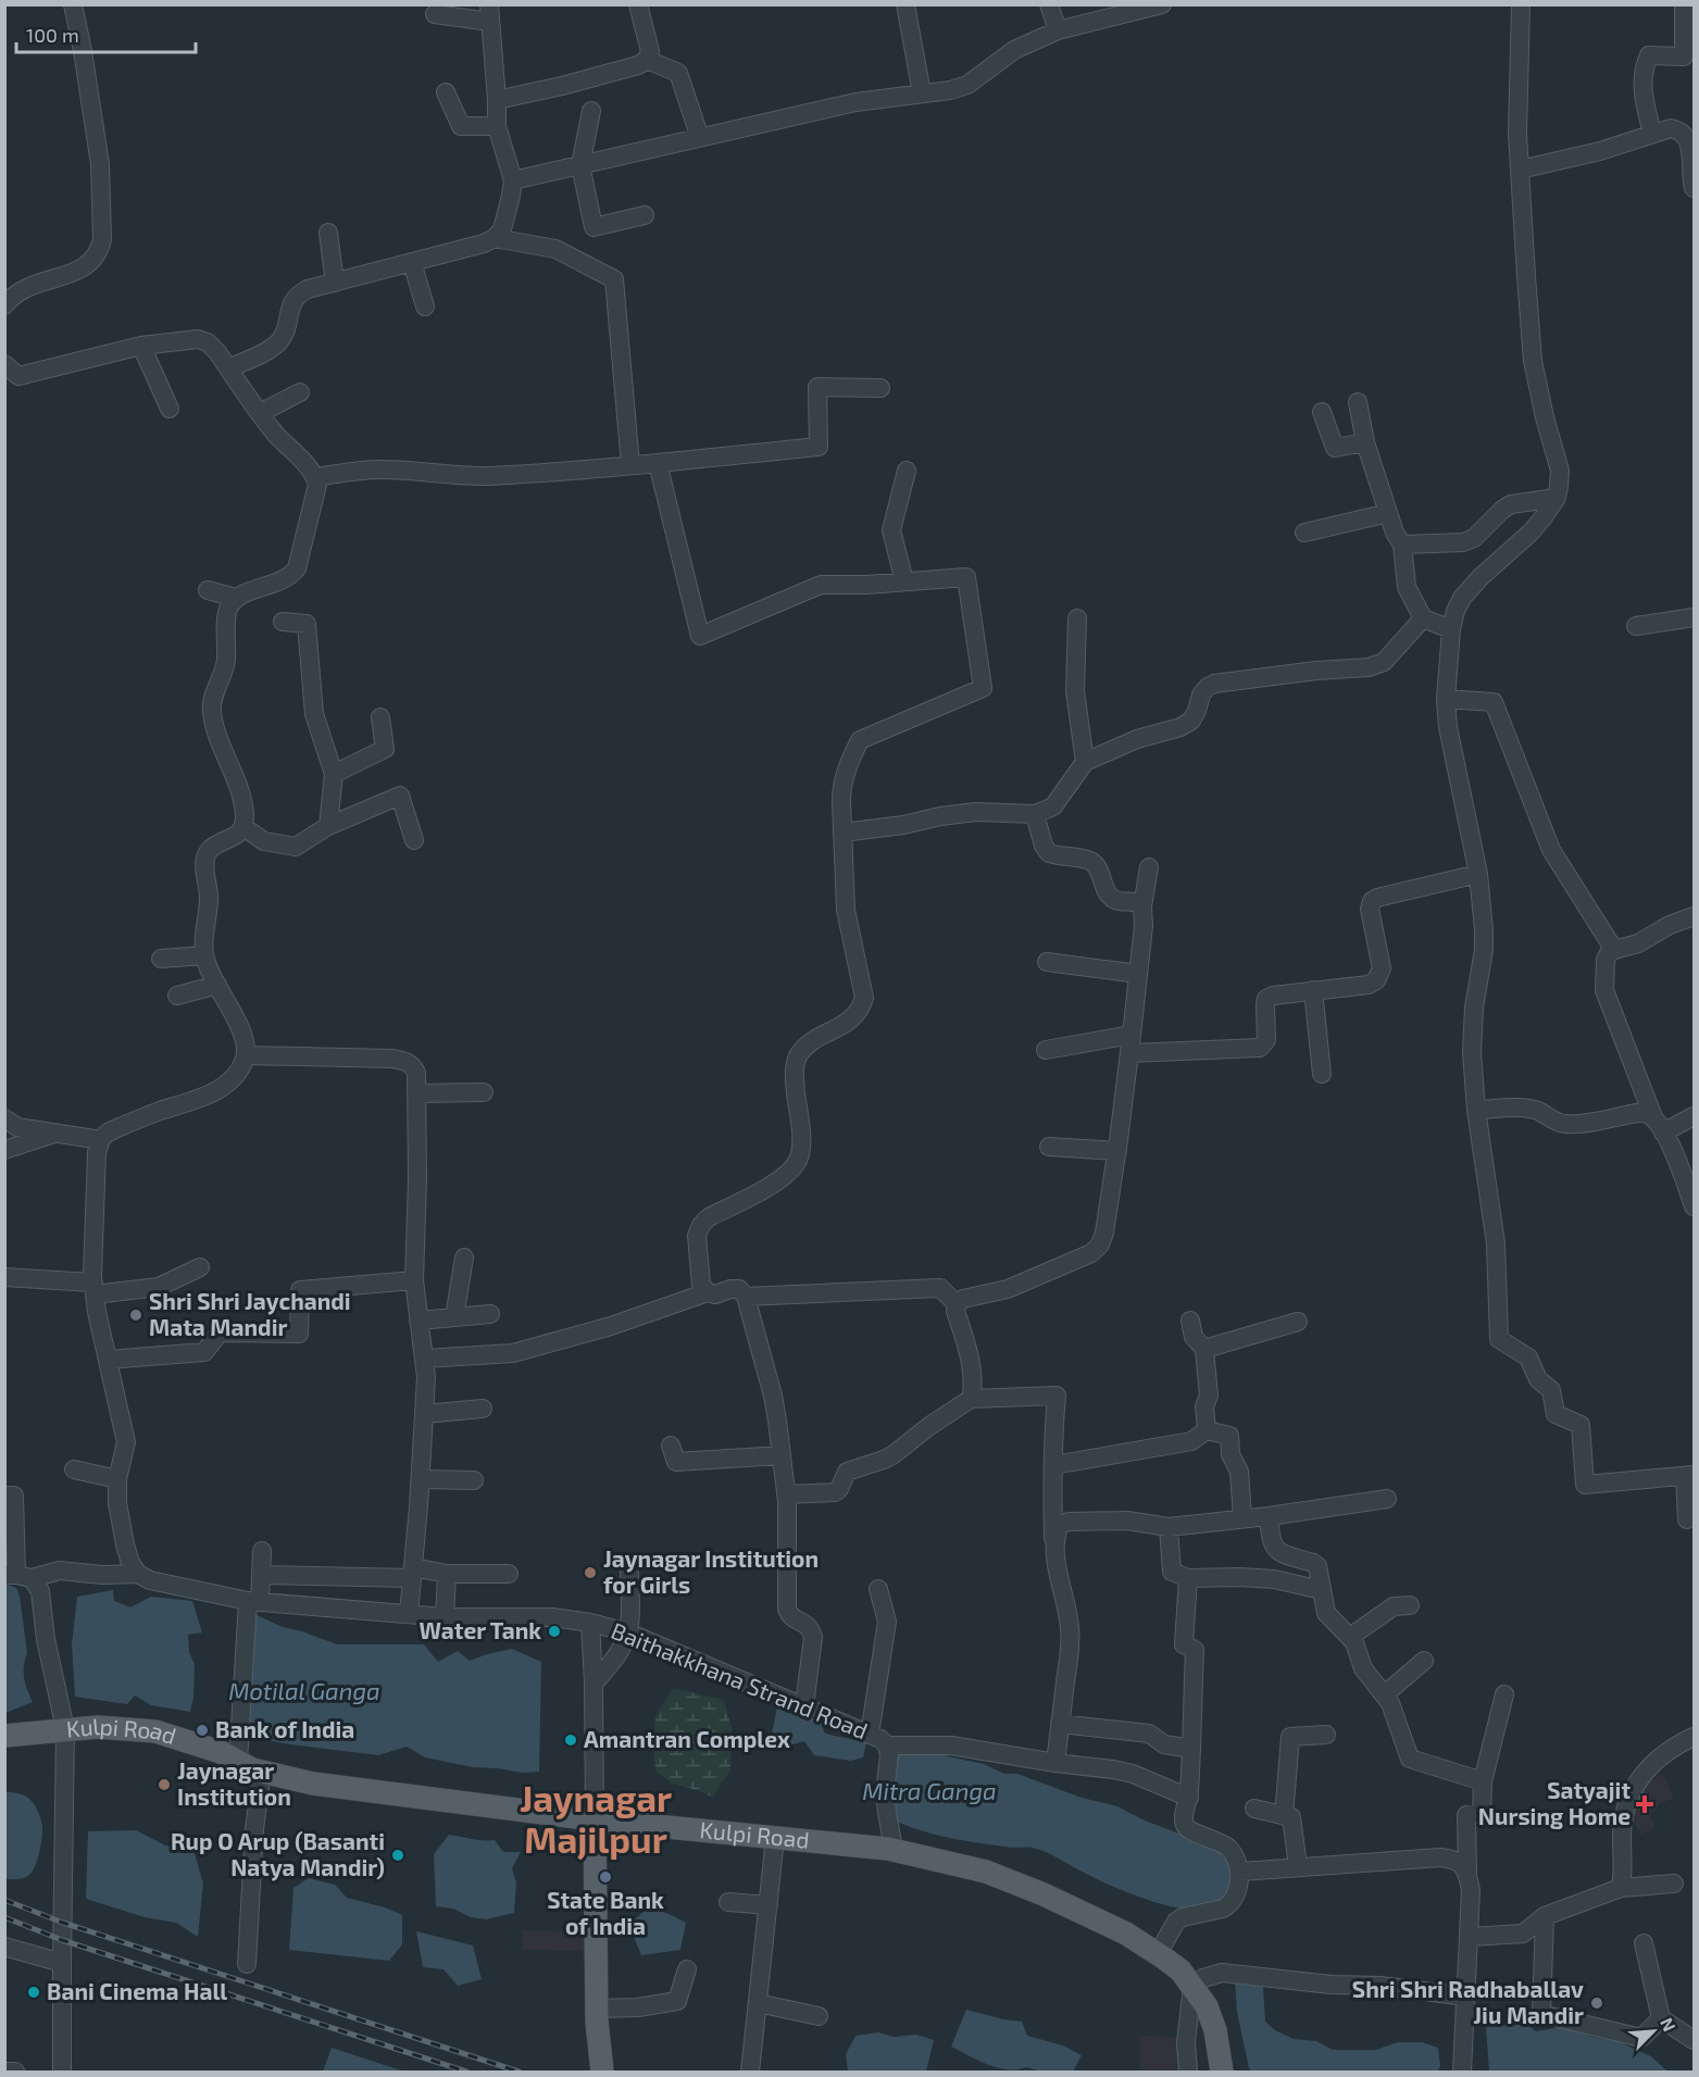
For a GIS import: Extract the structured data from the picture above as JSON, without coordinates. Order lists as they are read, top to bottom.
{
  "streets": {
    "main road": ["Kulpi Road"],
    "street": ["Baithakkhana Strand Road"]
  },
  "crossings": [
    ["Baithakkhana Strand Road", "Kulpi Road"]
  ],
  "districts": ["Jaynagar Majilpur"],
  "water": ["Motilal Ganga", "Mitra Ganga"],
  "places": {
    "other": [
      "Shri Shri Jaychandi Mata Mandir",
      "Jaynagar Institution for Girls",
      "Water Tank",
      "Bank of India",
      "Amantran Complex",
      "Jaynagar Institution",
      "Rup O Arup (Basanti Natya Mandir)",
      "State Bank of India",
      "Bani Cinema Hall",
      "Shri Shri Radhaballav Jiu Mandir"
    ],
    "health": ["Satyajit Nursing Home"]
  },
  "scale_bar": "100 m",
  "north": "top right"
}
